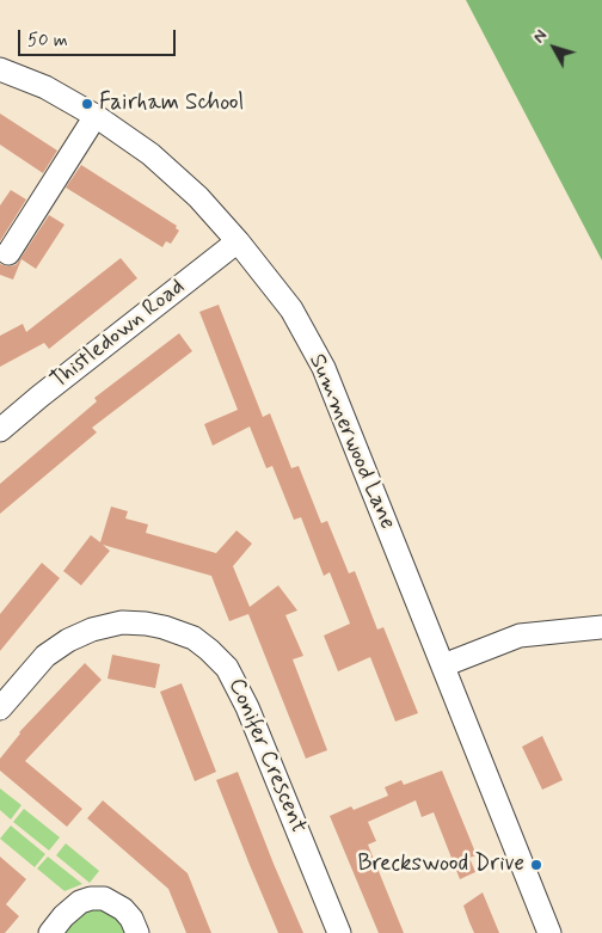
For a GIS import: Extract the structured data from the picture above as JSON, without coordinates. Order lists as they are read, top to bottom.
{
  "streets": {
    "street": ["Thistledown Road", "Summerwood Lane", "Conifer Crescent"]
  },
  "crossings": [
    ["Thistledown Road", "Summerwood Lane"]
  ],
  "places": ["Fairham School", "Breckswood Drive"],
  "scale_bar": "50 m",
  "north": "top left"
}
